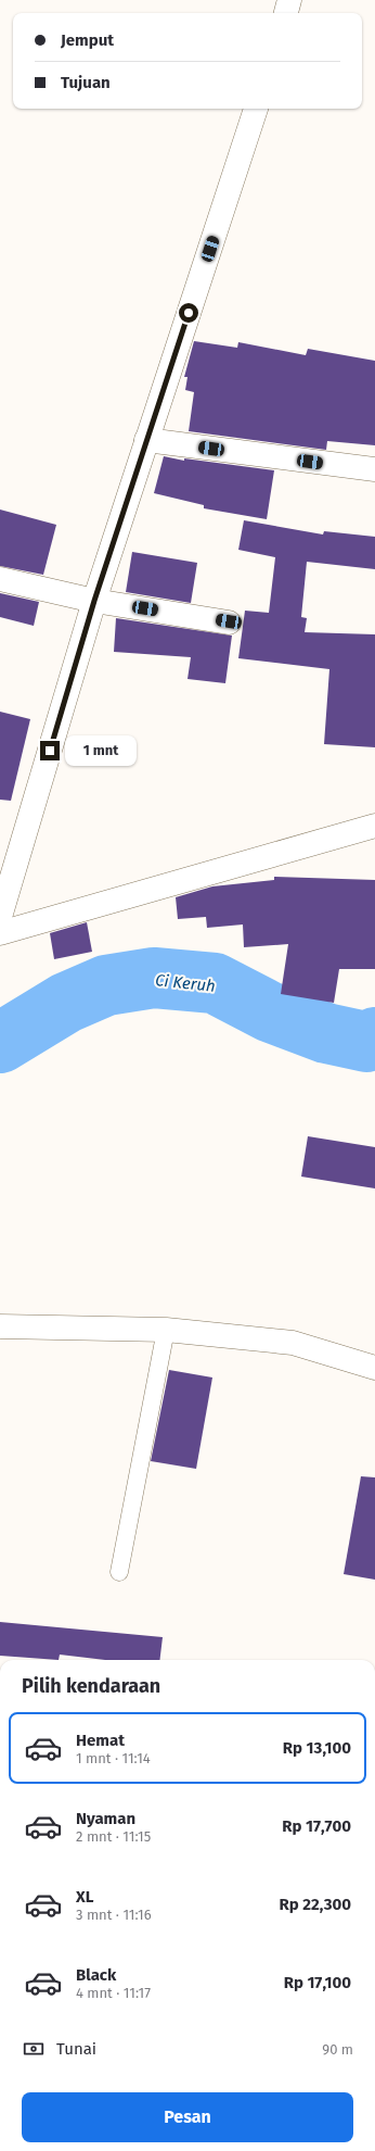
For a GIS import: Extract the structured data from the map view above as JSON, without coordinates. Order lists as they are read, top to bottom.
{
  "water": ["Ci Keruh"],
  "page": {
    "banner": ["Jemput", "Tujuan"],
    "bubble": "1 mnt",
    "heading": "Pilih kendaraan",
    "list": [
      {
        "name": "Hemat",
        "note": "1 mnt · 11:14",
        "value": "Rp 13,100"
      },
      {
        "name": "Nyaman",
        "note": "2 mnt · 11:15",
        "value": "Rp 17,700"
      },
      {
        "name": "XL",
        "note": "3 mnt · 11:16",
        "value": "Rp 22,300"
      },
      {
        "name": "Black",
        "note": "4 mnt · 11:17",
        "value": "Rp 17,100"
      }
    ],
    "pay": ["Tunai", "90 m"],
    "buttons": "Pesan"
  }
}
